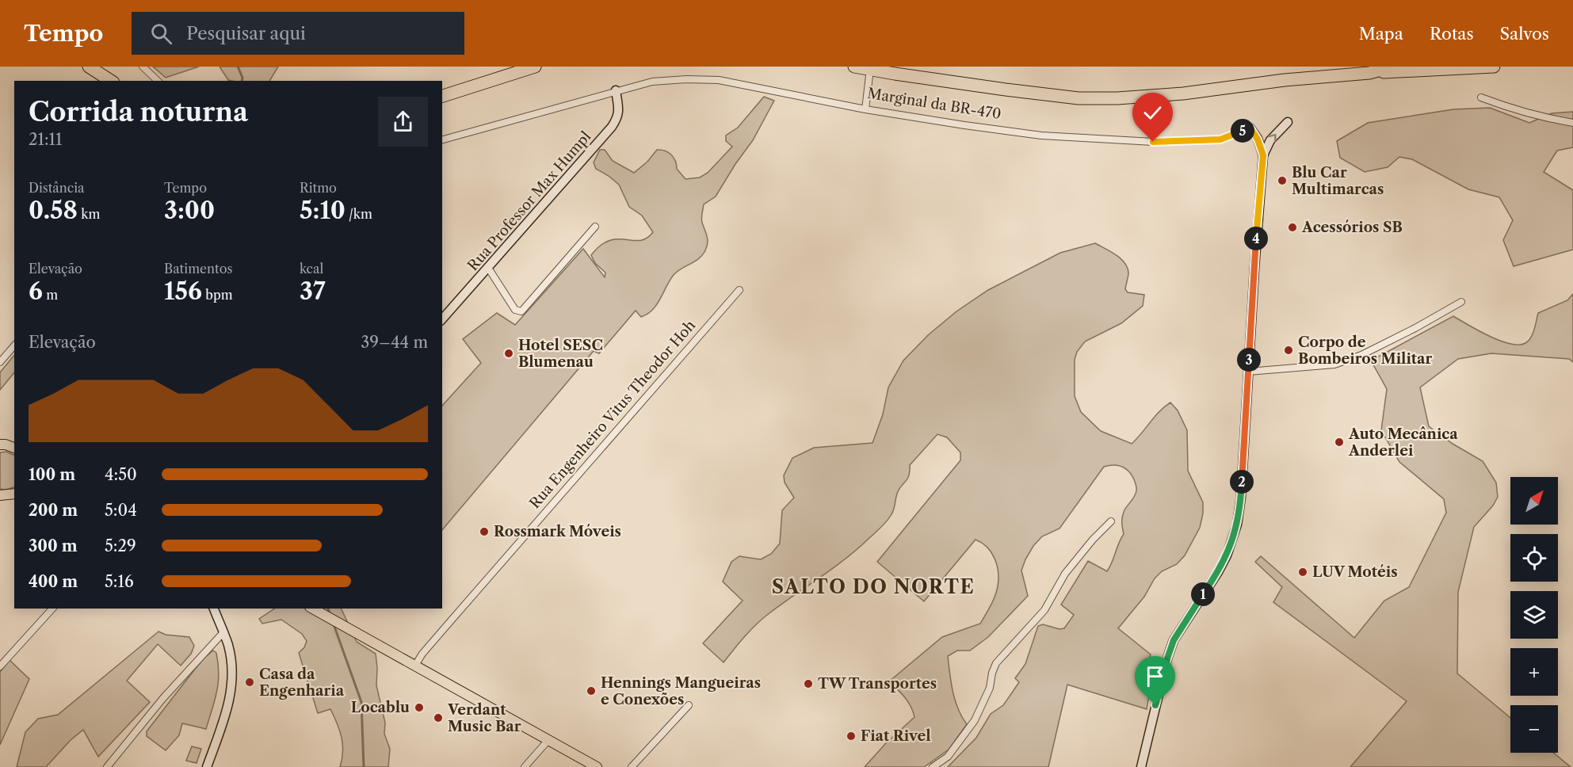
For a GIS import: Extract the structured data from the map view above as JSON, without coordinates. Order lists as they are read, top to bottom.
{
  "streets": {
    "street": ["Marginal da BR-470", "Rua Professor Max Humpl", "Rua Engenheiro Vitus Theodor Hoh"]
  },
  "crossings": [
    ["Marginal da BR-470", "Rua Professor Max Humpl"]
  ],
  "districts": ["SALTO DO NORTE"],
  "places": [
    "Blu Car Multimarcas",
    "Acessórios SB",
    "Corpo de Bombeiros Militar",
    "Hotel SESC Blumenau",
    "Auto Mecânica Anderlei",
    "Rossmark Móveis",
    "LUV Motéis",
    "Casa da Engenharia",
    "TW Transportes",
    "Hennings Mangueiras e Conexões",
    "Locablu",
    "Verdant Music Bar",
    "Fiat Rivel"
  ],
  "north": "top right",
  "page": {
    "header": "Tempo",
    "search": "Pesquisar aqui",
    "nav": ["Mapa", "Rotas", "Salvos"],
    "heading": ["Corrida noturna", "21:11"],
    "pins": [
      "5",
      "4",
      "3",
      "2",
      "1"
    ],
    "stats": [
      ["Distância", "0.58 km"],
      ["Tempo", "3:00"],
      ["Ritmo", "5:10 /km"],
      ["Elevação", "6 m"],
      ["Batimentos", "156 bpm"],
      ["kcal", "37"]
    ],
    "chart": ["Elevação", "39–44 m"],
    "list": [
      {
        "name": "100 m",
        "note": "4:50"
      },
      {
        "name": "200 m",
        "note": "5:04"
      },
      {
        "name": "300 m",
        "note": "5:29"
      },
      {
        "name": "400 m",
        "note": "5:16"
      }
    ],
    "map_buttons": ["+", "−"]
  }
}
